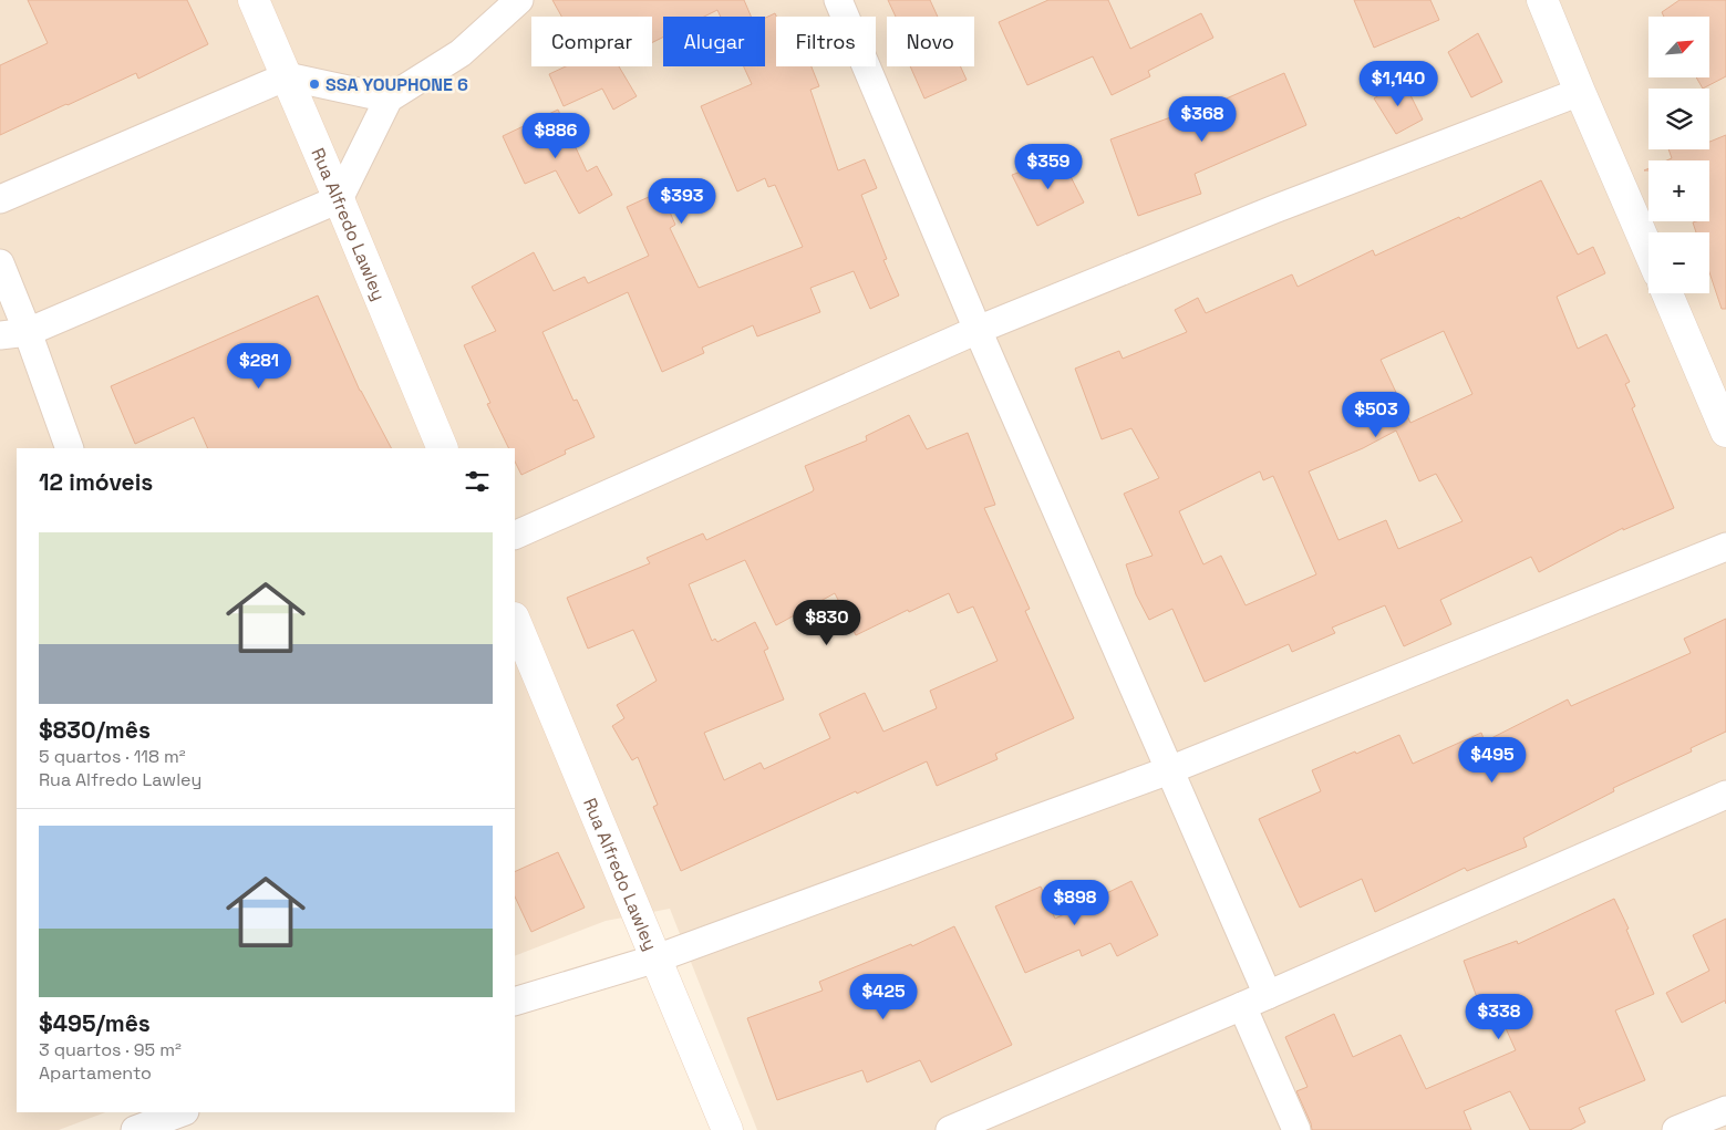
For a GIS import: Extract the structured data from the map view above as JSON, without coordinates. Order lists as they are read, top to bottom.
{
  "streets": {
    "main road": ["Rua Alfredo Lawley"]
  },
  "places": ["SSA YOUPHONE 6"],
  "north": "top right",
  "page": {
    "map_buttons": ["+", "−"],
    "chip": [
      "Comprar",
      "Alugar",
      "Filtros",
      "Novo"
    ],
    "price": [
      "$1,140",
      "$368",
      "$886",
      "$359",
      "$393",
      "$281",
      "$503",
      "$830",
      "$495",
      "$898",
      "$425",
      "$338"
    ],
    "heading": "12 imóveis",
    "list": [
      {
        "name": "$830/mês",
        "note": "5 quartos · 118 m² · Rua Alfredo Lawley"
      },
      {
        "name": "$495/mês",
        "note": "3 quartos · 95 m² · Apartamento"
      }
    ]
  }
}
